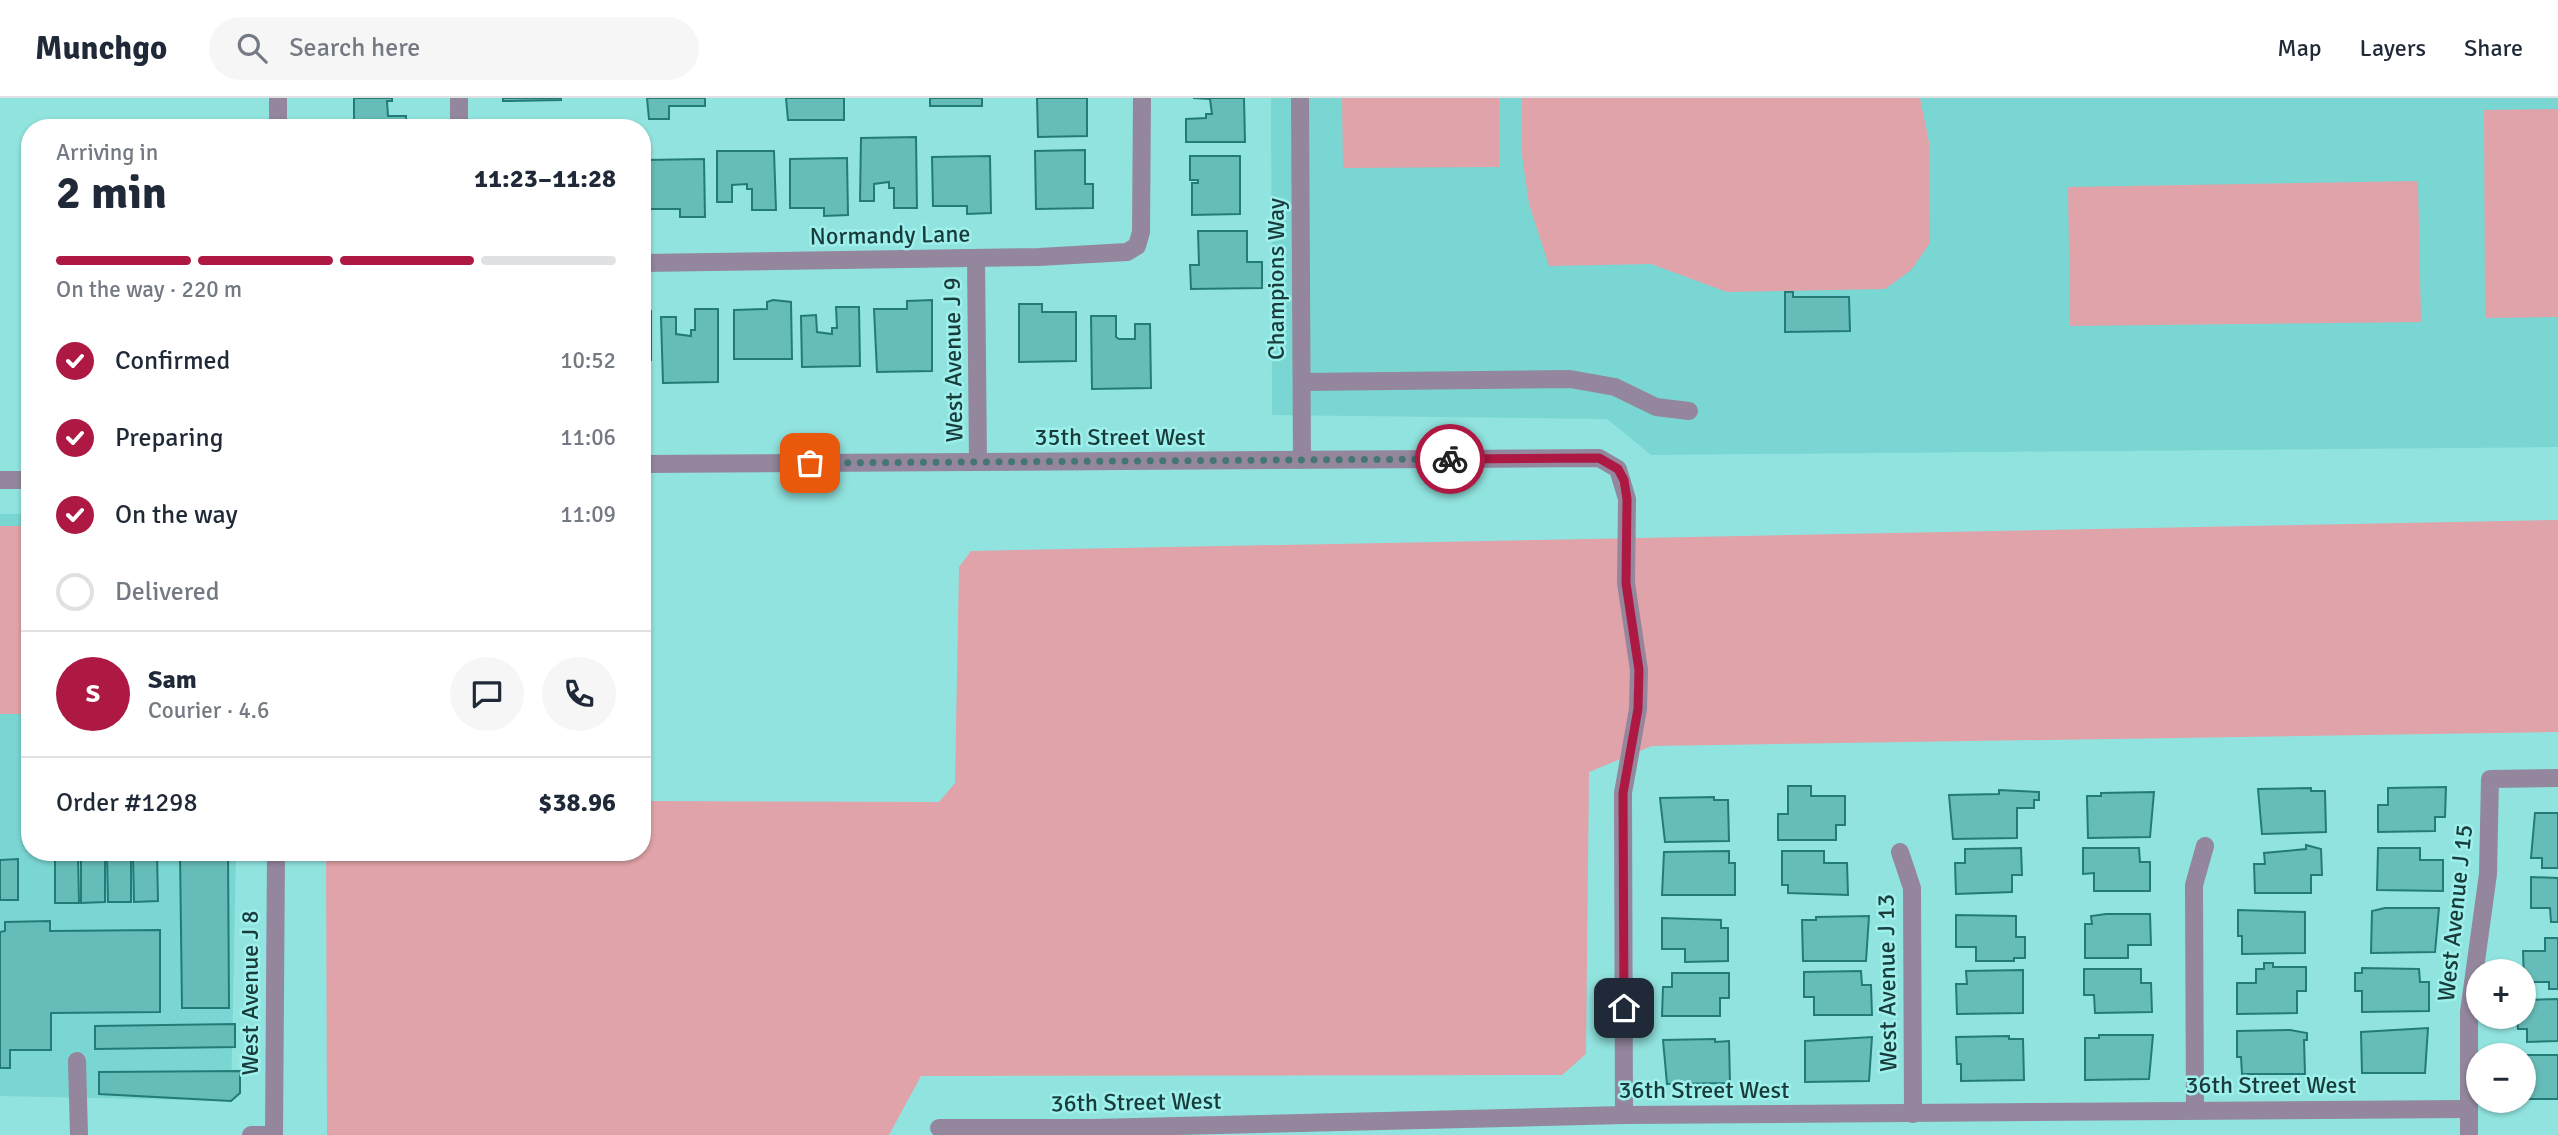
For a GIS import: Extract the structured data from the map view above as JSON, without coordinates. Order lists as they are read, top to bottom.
{
  "streets": {
    "street": [
      "Normandy Lane",
      "Champions Way",
      "West Avenue J 9",
      "35th Street West",
      "West Avenue J 15",
      "West Avenue J 13",
      "West Avenue J 8",
      "36th Street West"
    ]
  },
  "crossings": [
    ["Normandy Lane", "West Avenue J 9"],
    ["Champions Way", "35th Street West"],
    ["West Avenue J 9", "35th Street West"],
    ["35th Street West", "36th Street West"],
    ["West Avenue J 13", "36th Street West"]
  ],
  "page": {
    "header": "Munchgo",
    "search": "Search here",
    "nav": ["Map", "Layers", "Share"],
    "heading": ["2 min", "Arriving in", "11:23–11:28"],
    "panel": [
      "Sam",
      "Courier · 4.6",
      "Order #1298",
      "$38.96"
    ],
    "bar": "On the way · 220 m",
    "list": [
      ["Confirmed", "10:52"],
      ["Preparing", "11:06"],
      ["On the way", "11:09"],
      "Delivered"
    ],
    "round": "S",
    "map_buttons": ["+", "−"]
  }
}
